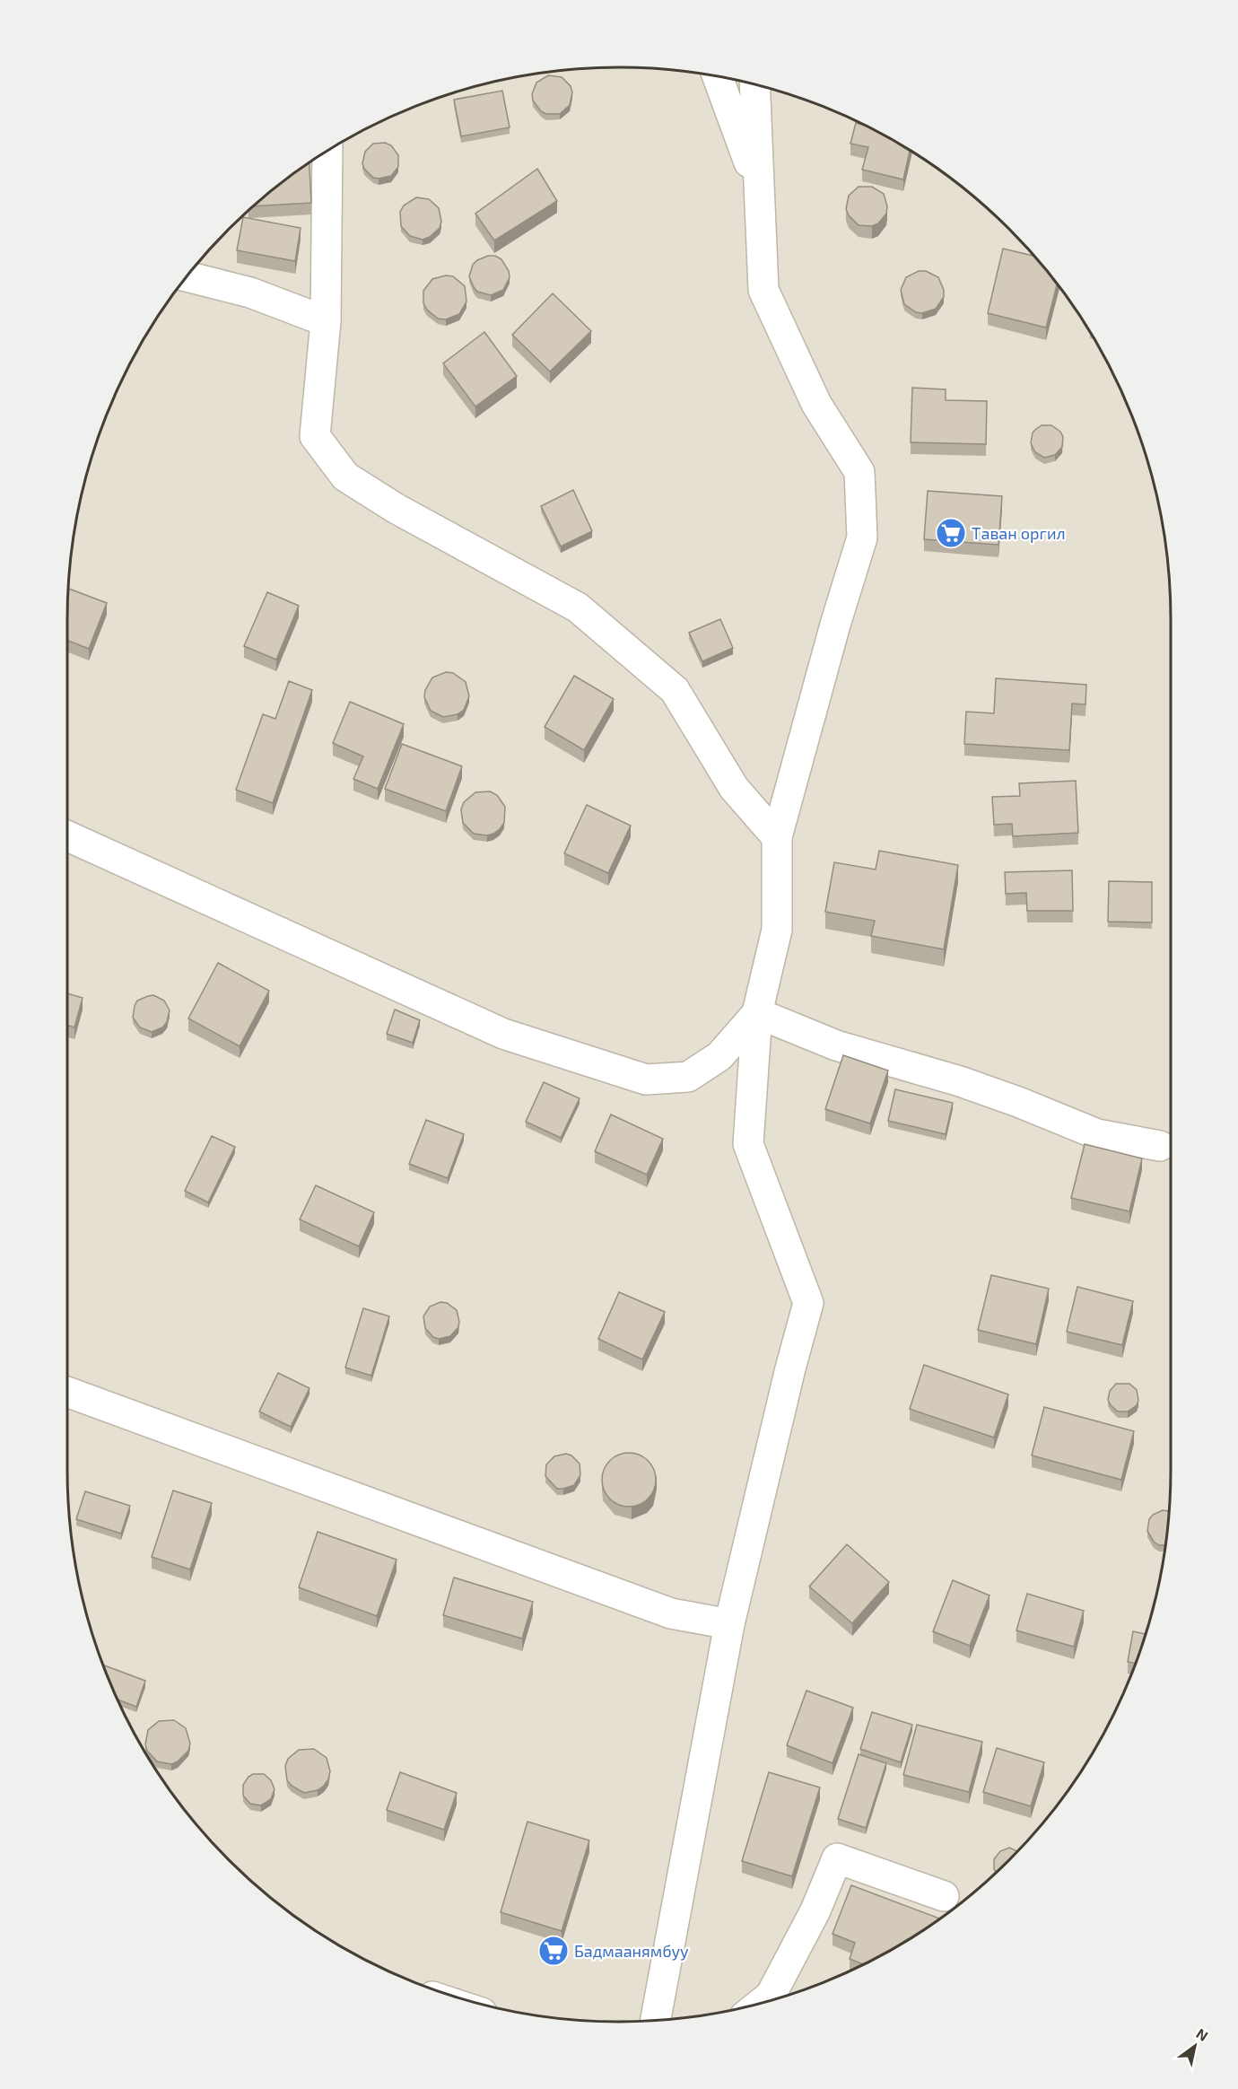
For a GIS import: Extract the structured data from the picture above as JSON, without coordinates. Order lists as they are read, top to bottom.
{
  "places": {
    "supermarket": ["Таван оргил", "Бадмаанямбуу"]
  },
  "north": "top right"
}
